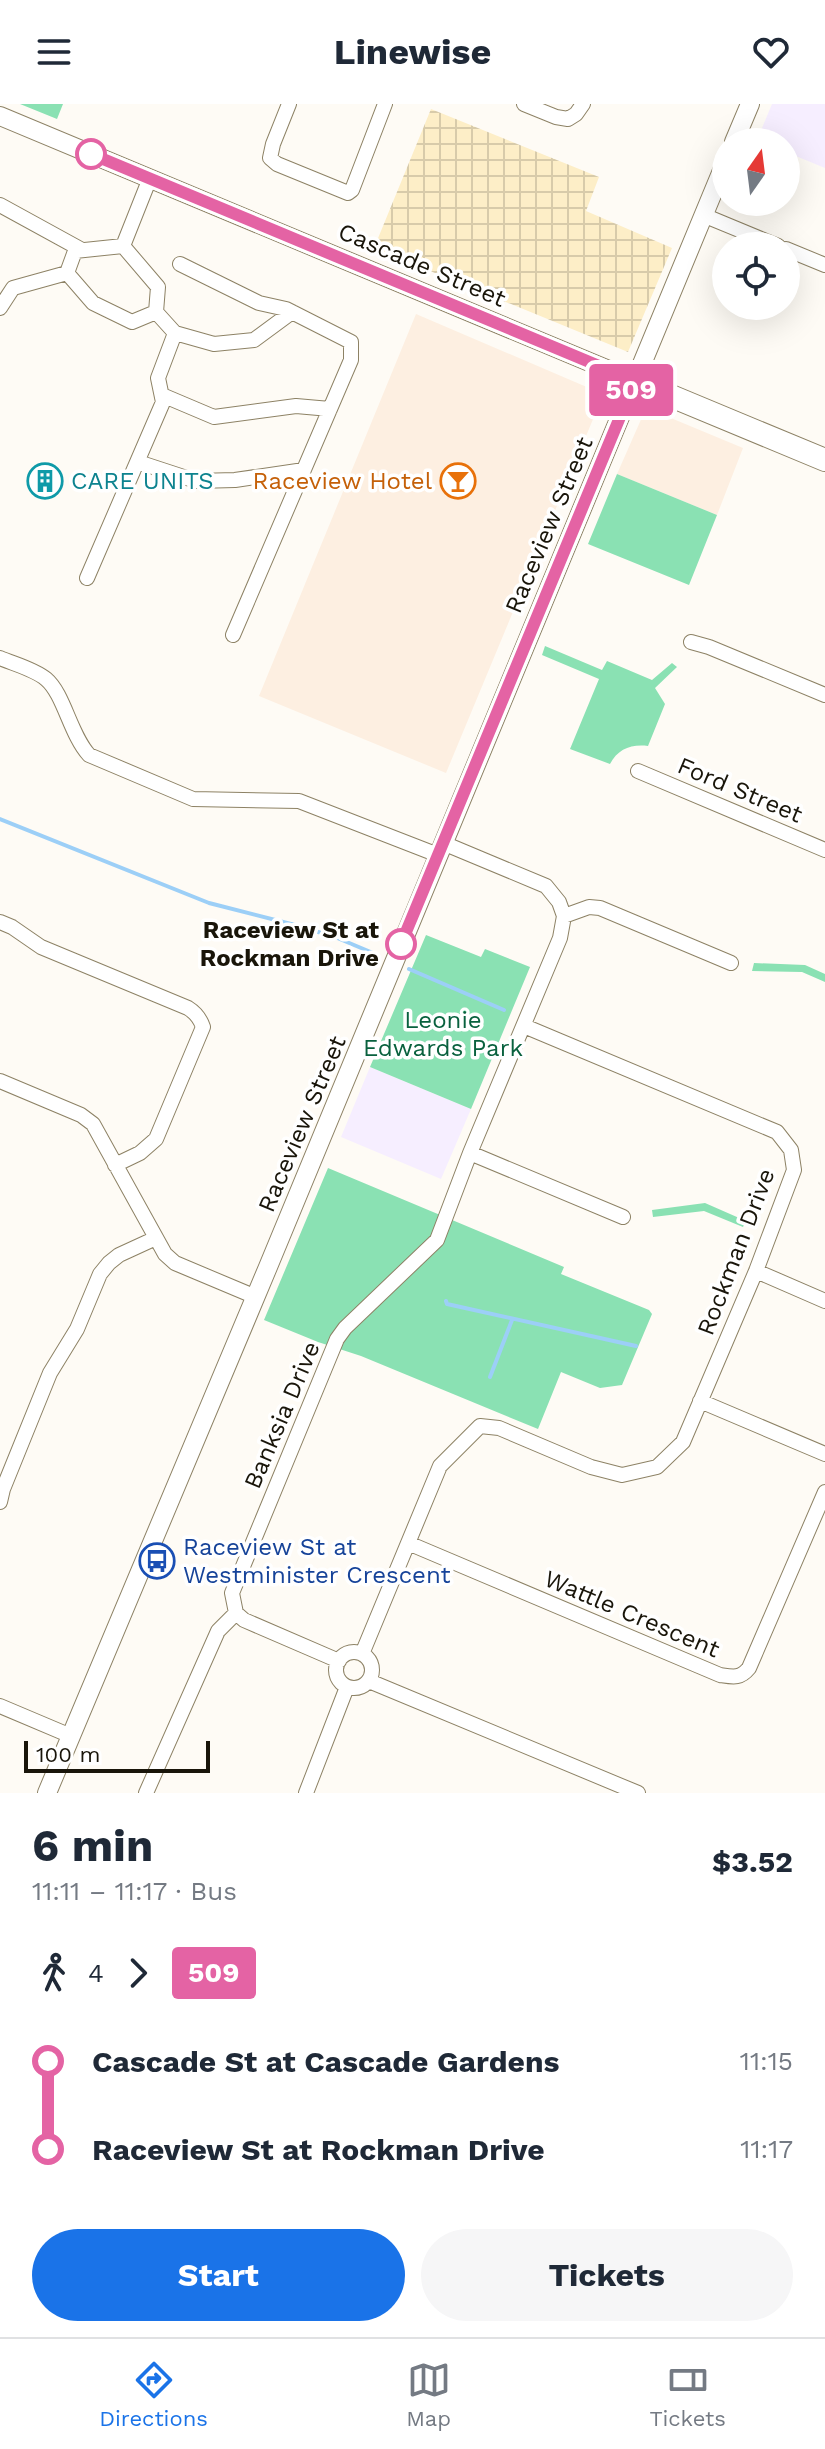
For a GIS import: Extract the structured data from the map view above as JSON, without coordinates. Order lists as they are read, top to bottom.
{
  "streets": {
    "main road": ["Cascade Street"],
    "street": [
      "Raceview Street",
      "Ford Street",
      "Rockman Drive",
      "Banksia Drive",
      "Wattle Crescent"
    ]
  },
  "crossings": [
    ["Cascade Street", "Raceview Street"],
    ["Rockman Drive", "Banksia Drive"],
    ["Rockman Drive", "Wattle Crescent"]
  ],
  "parks": ["Leonie Edwards Park"],
  "places": {
    "building": ["CARE UNITS"],
    "bar": ["Raceview Hotel"],
    "other": ["Raceview St at Rockman Drive"],
    "bus stop": ["Raceview St at Westminister Crescent"]
  },
  "lines": ["bus line 509"],
  "scale_bar": "100 m",
  "north": "top",
  "page": {
    "header": "Linewise",
    "on_map": "509",
    "scale": "100 m",
    "heading": ["6 min", "11:11 – 11:17 · Bus", "$3.52"],
    "legs": ["4", "509"],
    "list": [
      {
        "name": "Cascade St at Cascade Gardens",
        "value": "11:15"
      },
      {
        "name": "Raceview St at Rockman Drive",
        "value": "11:17"
      }
    ],
    "buttons": ["Start", "Tickets"],
    "tabs": ["Directions", "Map", "Tickets"]
  }
}
